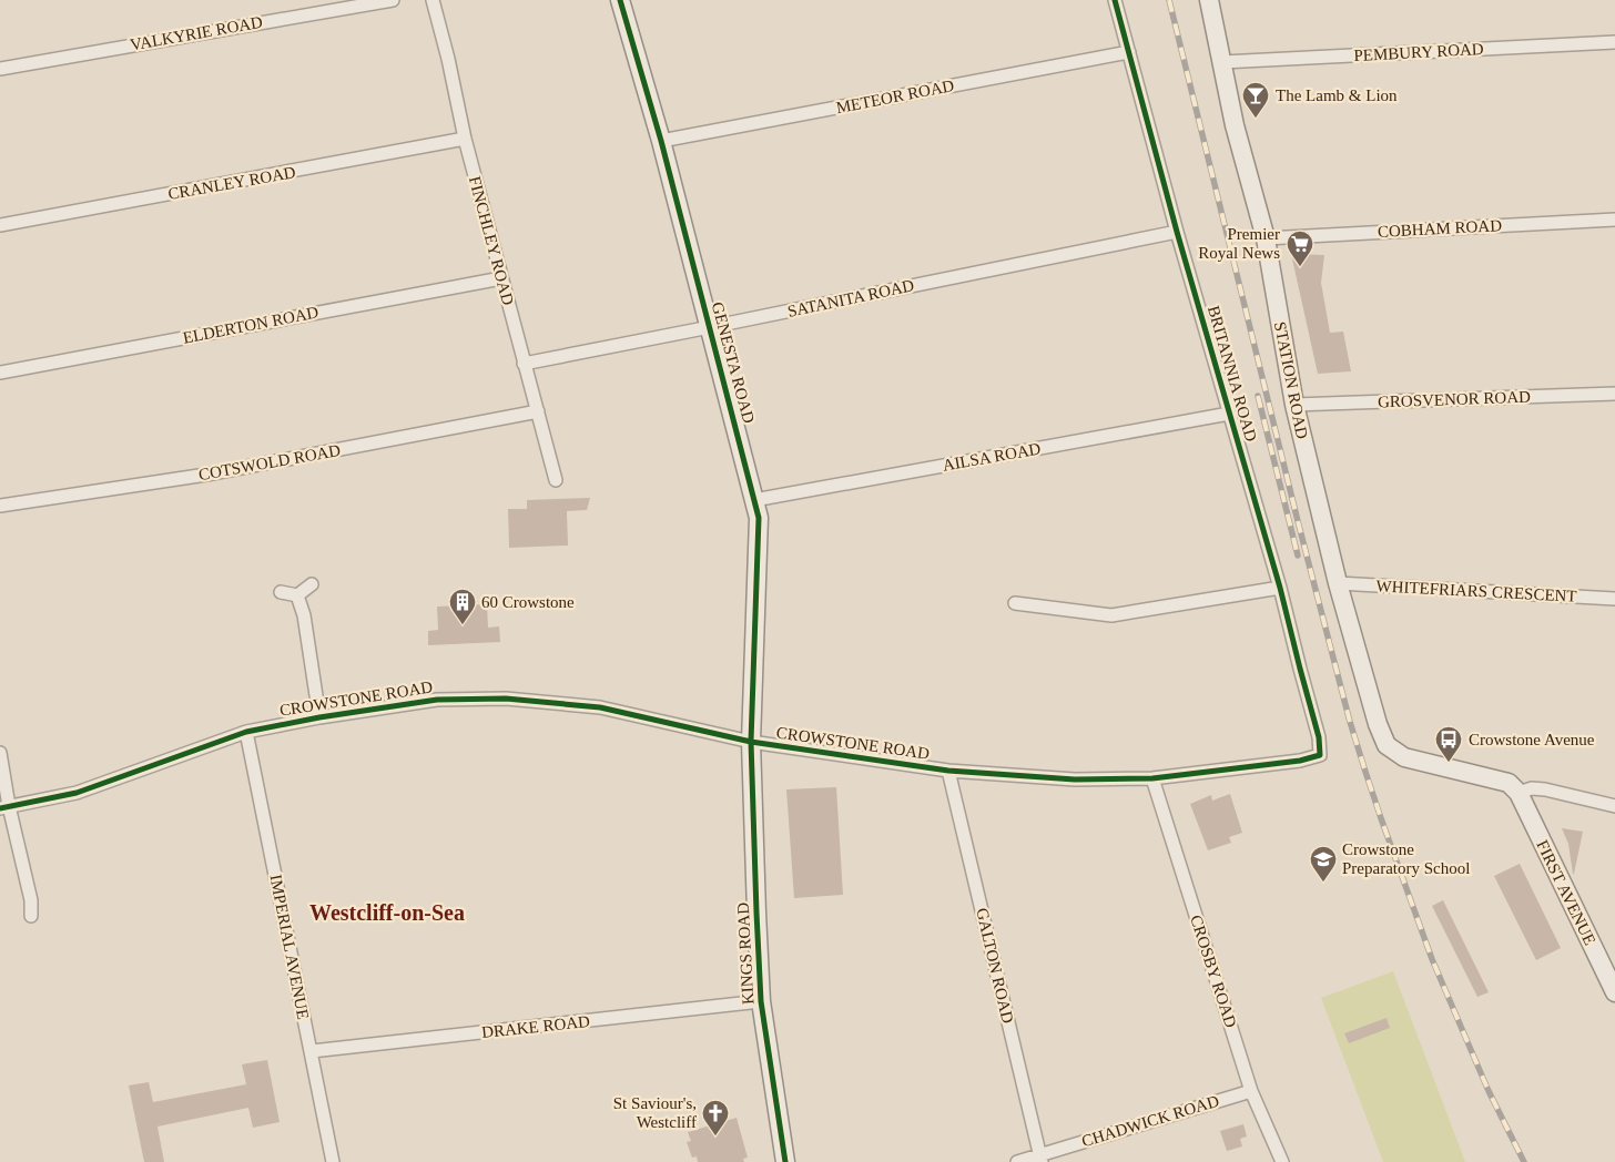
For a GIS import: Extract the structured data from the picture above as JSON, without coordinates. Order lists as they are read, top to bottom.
{
  "streets": {
    "street": [
      "VALKYRIE ROAD",
      "PEMBURY ROAD",
      "METEOR ROAD",
      "CRANLEY ROAD",
      "COBHAM ROAD",
      "FINCHLEY ROAD",
      "SATANITA ROAD",
      "ELDERTON ROAD",
      "GENESTA ROAD",
      "BRITANNIA ROAD",
      "STATION ROAD",
      "GROSVENOR ROAD",
      "AILSA ROAD",
      "COTSWOLD ROAD",
      "WHITEFRIARS CRESCENT",
      "CROWSTONE ROAD",
      "FIRST AVENUE",
      "IMPERIAL AVENUE",
      "KINGS ROAD",
      "GALTON ROAD",
      "CROSBY ROAD",
      "DRAKE ROAD",
      "CHADWICK ROAD"
    ]
  },
  "crossings": [
    ["PEMBURY ROAD", "STATION ROAD"],
    ["METEOR ROAD", "GENESTA ROAD"],
    ["METEOR ROAD", "BRITANNIA ROAD"],
    ["CRANLEY ROAD", "FINCHLEY ROAD"],
    ["COBHAM ROAD", "STATION ROAD"],
    ["FINCHLEY ROAD", "SATANITA ROAD"],
    ["FINCHLEY ROAD", "ELDERTON ROAD"],
    ["FINCHLEY ROAD", "COTSWOLD ROAD"],
    ["SATANITA ROAD", "GENESTA ROAD"],
    ["SATANITA ROAD", "BRITANNIA ROAD"],
    ["GENESTA ROAD", "AILSA ROAD"],
    ["GENESTA ROAD", "CROWSTONE ROAD"],
    ["GENESTA ROAD", "KINGS ROAD"],
    ["BRITANNIA ROAD", "AILSA ROAD"],
    ["BRITANNIA ROAD", "CROWSTONE ROAD"],
    ["STATION ROAD", "GROSVENOR ROAD"],
    ["STATION ROAD", "WHITEFRIARS CRESCENT"],
    ["STATION ROAD", "FIRST AVENUE"],
    ["CROWSTONE ROAD", "IMPERIAL AVENUE"],
    ["CROWSTONE ROAD", "KINGS ROAD"],
    ["CROWSTONE ROAD", "GALTON ROAD"],
    ["CROWSTONE ROAD", "CROSBY ROAD"],
    ["IMPERIAL AVENUE", "DRAKE ROAD"],
    ["KINGS ROAD", "DRAKE ROAD"],
    ["GALTON ROAD", "CHADWICK ROAD"],
    ["CROSBY ROAD", "CHADWICK ROAD"]
  ],
  "districts": ["Westcliff-on-Sea"],
  "places": {
    "bar": ["The Lamb & Lion"],
    "supermarket": ["Premier Royal News"],
    "building": ["60 Crowstone"],
    "bus stop": ["Crowstone Avenue"],
    "school or university": ["Crowstone Preparatory School"],
    "church": ["St Saviour's, Westcliff"]
  }
}
